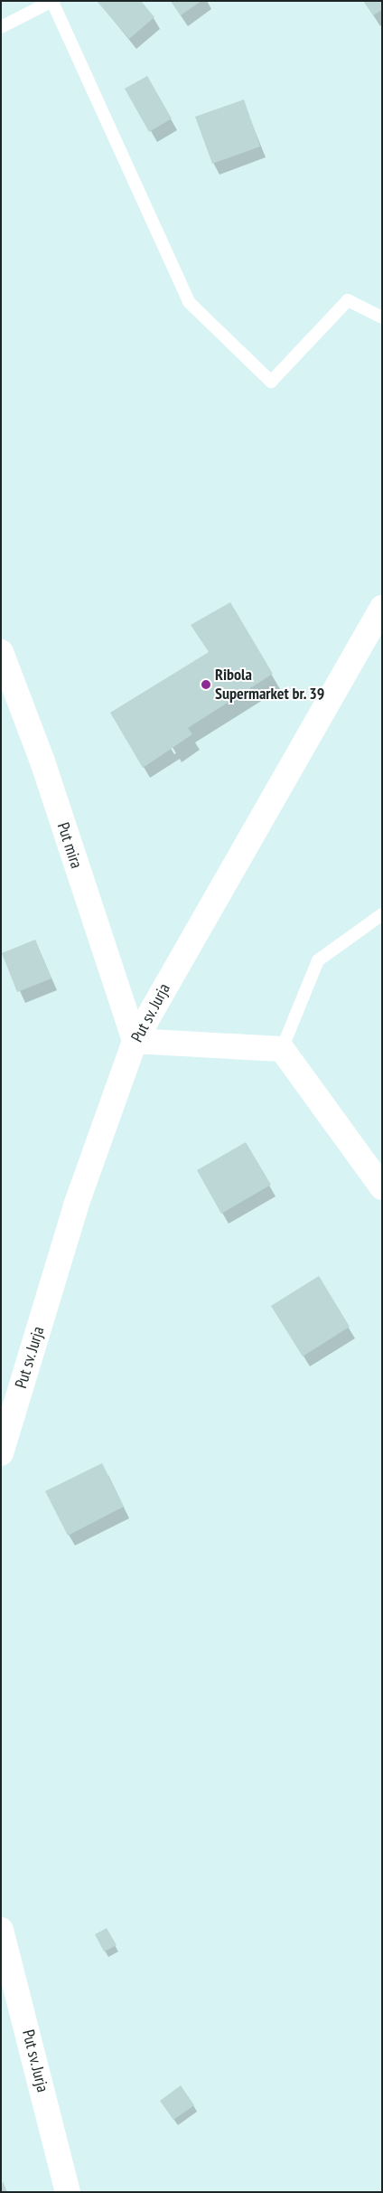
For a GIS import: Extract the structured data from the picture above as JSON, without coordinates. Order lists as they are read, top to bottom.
{
  "streets": {
    "street": ["Put mira", "Put sv. Jurja"]
  },
  "crossings": [
    ["Put mira", "Put sv. Jurja"]
  ],
  "places": ["Ribola Supermarket br. 39"]
}
